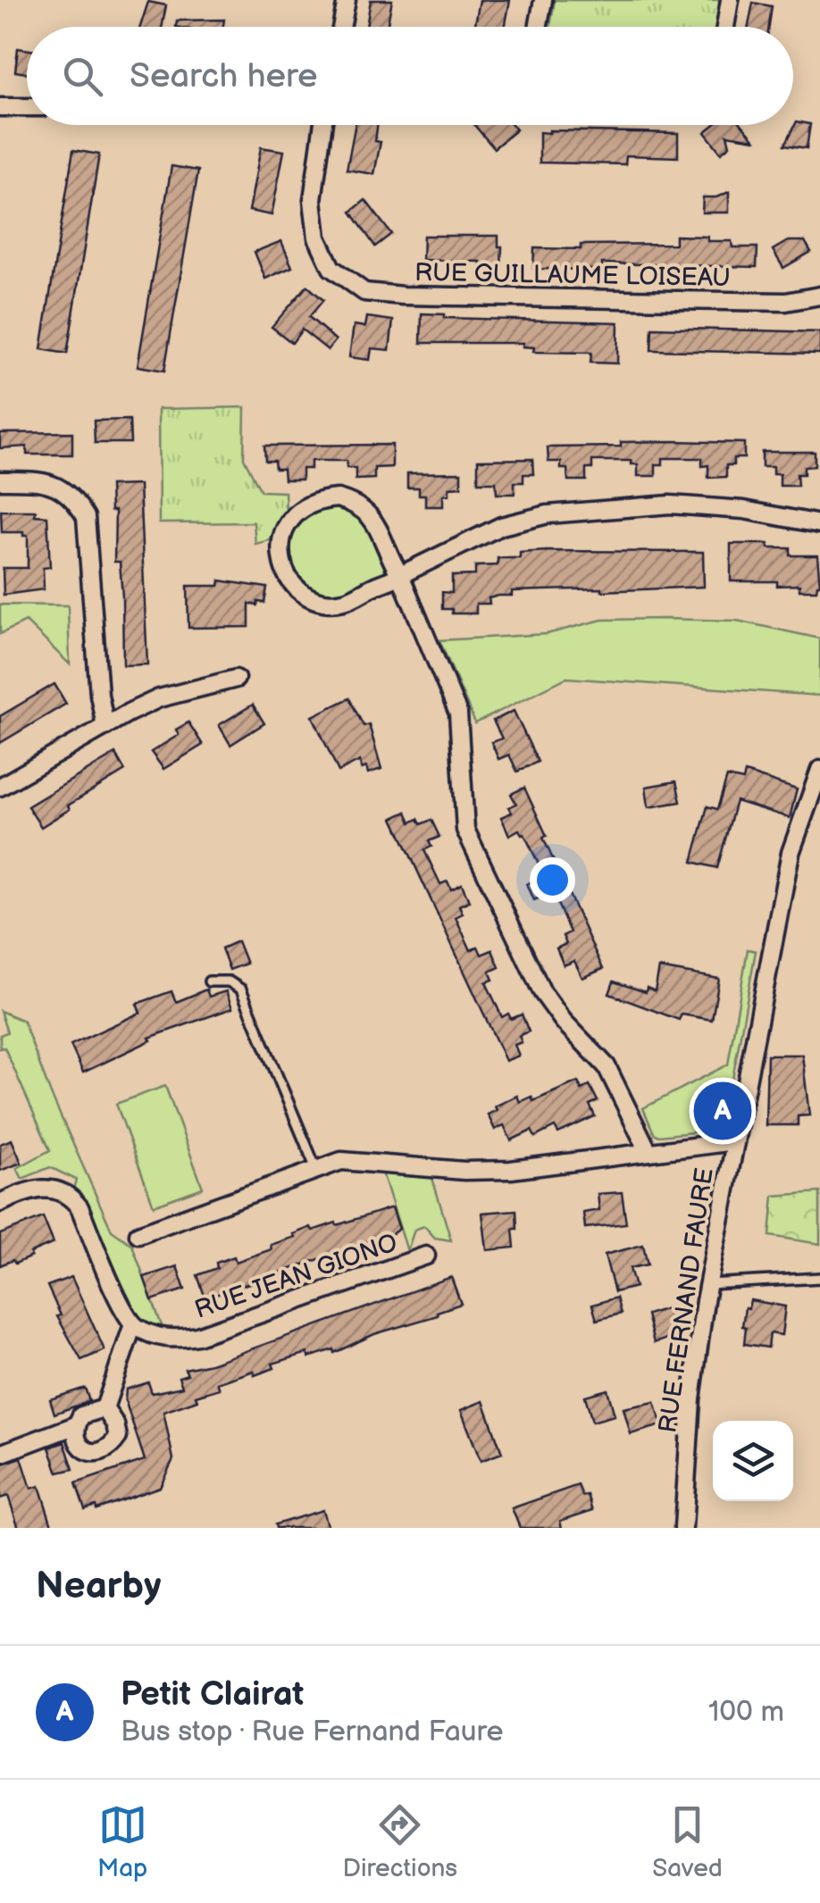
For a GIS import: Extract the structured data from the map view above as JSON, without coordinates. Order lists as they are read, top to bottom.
{
  "streets": {
    "street": ["RUE GUILLAUME LOISEAU", "RUE JEAN GIONO", "RUE FERNAND FAURE"]
  },
  "page": {
    "search": "Search here",
    "pins": "A",
    "heading": "Nearby",
    "list": [
      {
        "mark": "A",
        "name": "Petit Clairat",
        "note": "Bus stop · Rue Fernand Faure",
        "value": "100 m"
      }
    ],
    "nav": ["Map", "Directions", "Saved"]
  }
}
